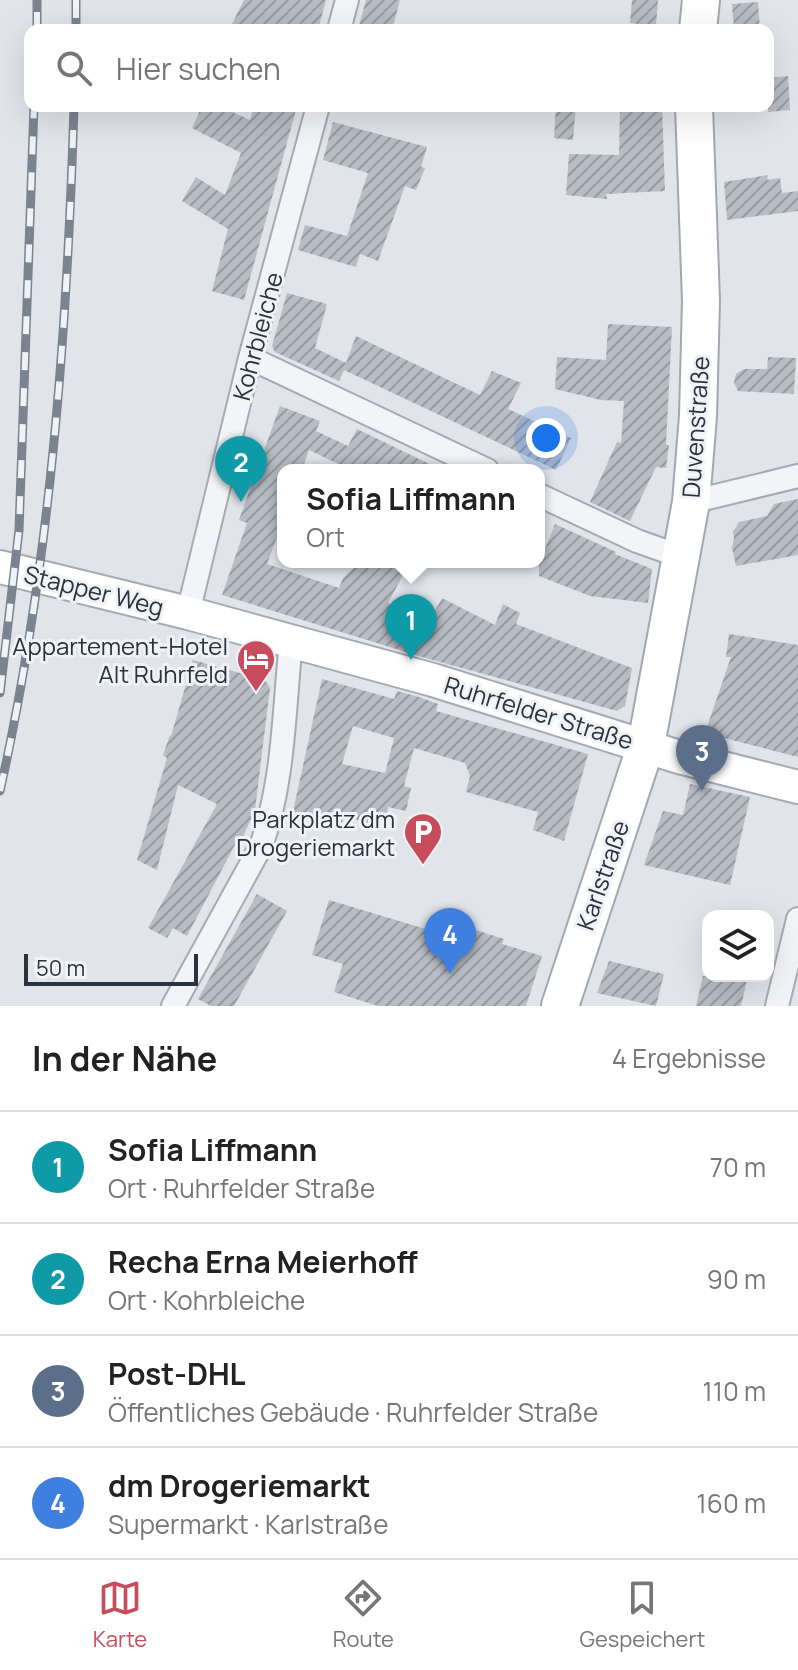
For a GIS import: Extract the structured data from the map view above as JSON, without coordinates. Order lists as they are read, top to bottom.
{
  "streets": {
    "main road": [
      "Duvenstraße",
      "Stapper Weg",
      "Ruhrfelder Straße",
      "Karlstraße"
    ],
    "street": ["Kohrbleiche"]
  },
  "crossings": [
    ["Kohrbleiche", "Stapper Weg"],
    ["Kohrbleiche", "Ruhrfelder Straße"],
    ["Duvenstraße", "Ruhrfelder Straße"],
    ["Duvenstraße", "Karlstraße"],
    ["Stapper Weg", "Ruhrfelder Straße"],
    ["Ruhrfelder Straße", "Karlstraße"]
  ],
  "places": {
    "hotel": ["Appartement-Hotel Alt Ruhrfeld"],
    "parking": ["Parkplatz dm Drogeriemarkt"]
  },
  "scale_bar": "50 m",
  "page": {
    "search": "Hier suchen",
    "pins": [
      "2",
      "1",
      "3",
      "4"
    ],
    "popup": ["Sofia Liffmann", "Ort"],
    "scale": "50 m",
    "heading": ["In der Nähe", "4 Ergebnisse"],
    "list": [
      {
        "mark": "1",
        "name": "Sofia Liffmann",
        "note": "Ort · Ruhrfelder Straße",
        "value": "70 m"
      },
      {
        "mark": "2",
        "name": "Recha Erna Meierhoff",
        "note": "Ort · Kohrbleiche",
        "value": "90 m"
      },
      {
        "mark": "3",
        "name": "Post-DHL",
        "note": "Öffentliches Gebäude · Ruhrfelder Straße",
        "value": "110 m"
      },
      {
        "mark": "4",
        "name": "dm Drogeriemarkt",
        "note": "Supermarkt · Karlstraße",
        "value": "160 m"
      }
    ],
    "nav": ["Karte", "Route", "Gespeichert"]
  }
}
